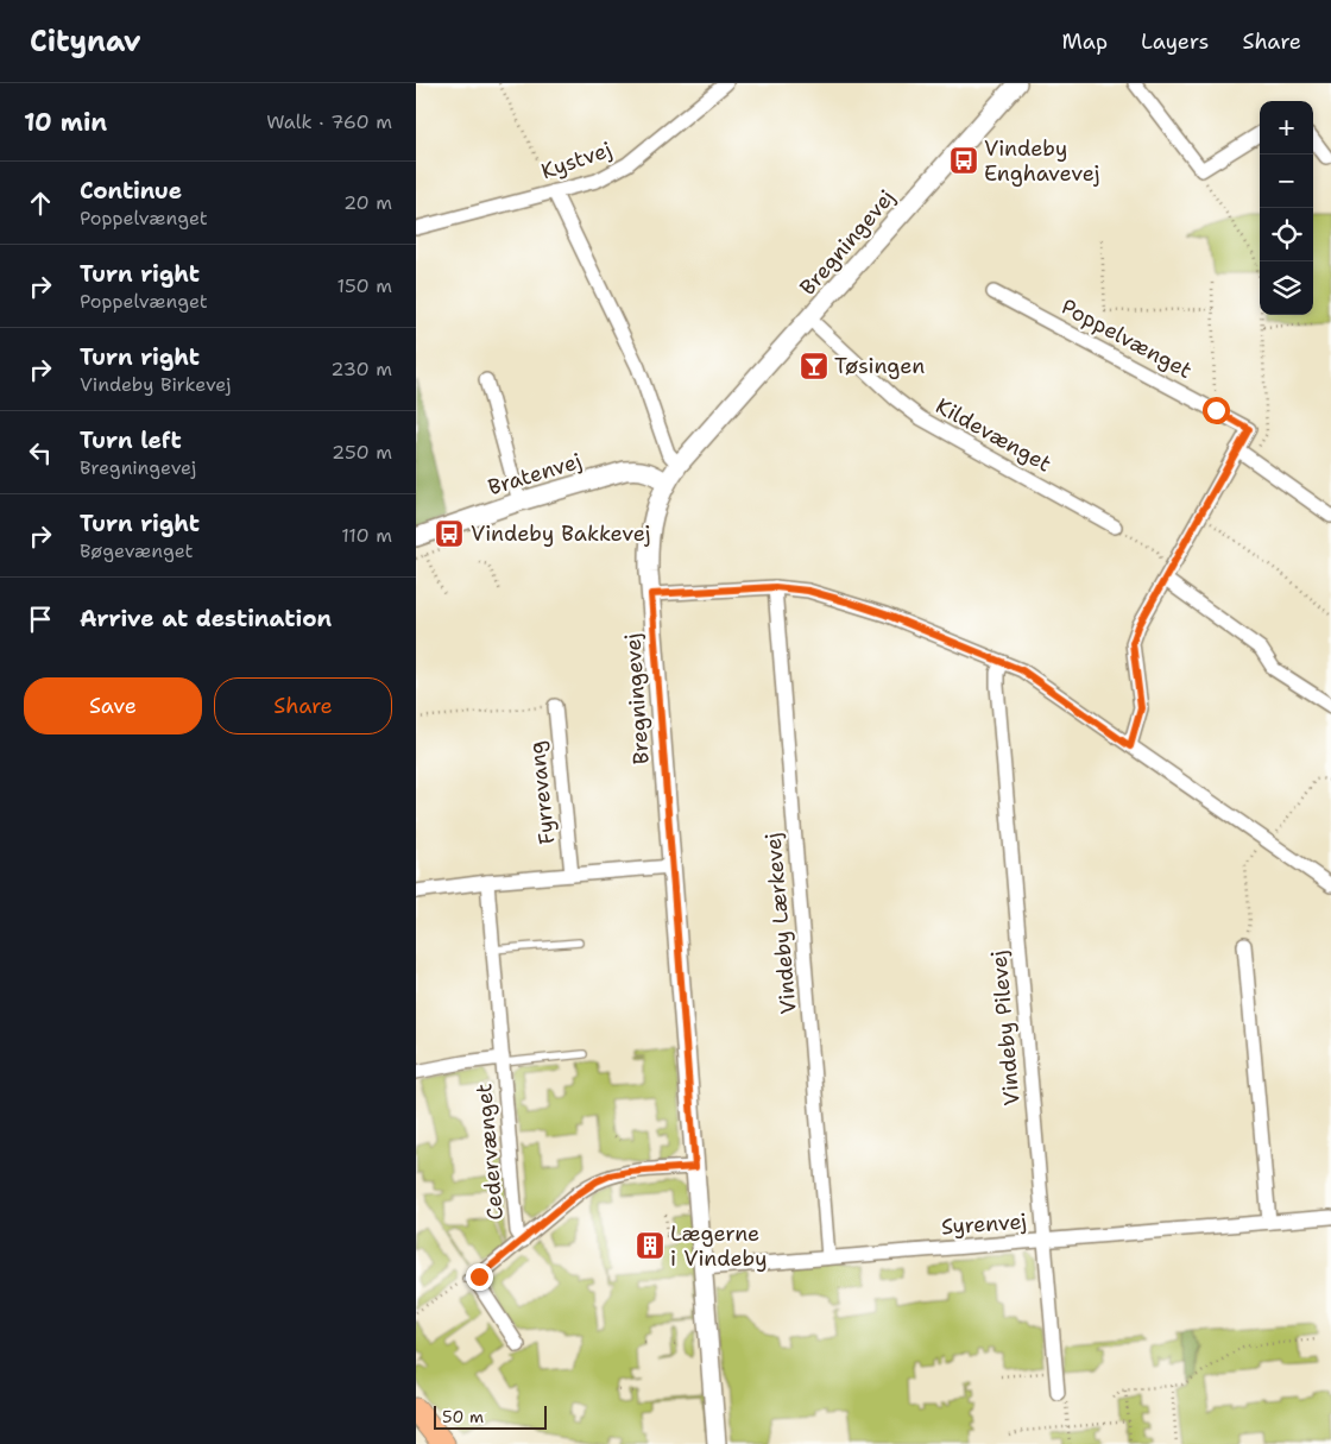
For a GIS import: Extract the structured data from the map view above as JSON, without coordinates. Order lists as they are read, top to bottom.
{
  "streets": {
    "street": [
      "Kystvej",
      "Bregningevej",
      "Poppelvænget",
      "Kildevænget",
      "Bratenvej",
      "Fyrrevang",
      "Vindeby Lærkevej",
      "Vindeby Pilevej",
      "Cedervænget",
      "Syrenvej"
    ]
  },
  "crossings": [
    ["Bregningevej", "Kildevænget"],
    ["Bregningevej", "Bratenvej"],
    ["Bregningevej", "Syrenvej"],
    ["Vindeby Lærkevej", "Syrenvej"],
    ["Vindeby Pilevej", "Syrenvej"]
  ],
  "places": {
    "bus stop": ["Vindeby Enghavevej", "Vindeby Bakkevej"],
    "bar": ["Tøsingen"],
    "building": ["Lægerne i Vindeby"]
  },
  "scale_bar": "50 m",
  "page": {
    "header": "Citynav",
    "nav": ["Map", "Layers", "Share"],
    "heading": ["10 min", "Walk · 760 m"],
    "map_buttons": ["+", "−"],
    "list": [
      ["Continue", "Poppelvænget", "20 m"],
      ["Turn right", "Poppelvænget", "150 m"],
      ["Turn right", "Vindeby Birkevej", "230 m"],
      ["Turn left", "Bregningevej", "250 m"],
      ["Turn right", "Bøgevænget", "110 m"],
      "Arrive at destination"
    ],
    "buttons": ["Save", "Share"],
    "scale": "50 m"
  }
}
